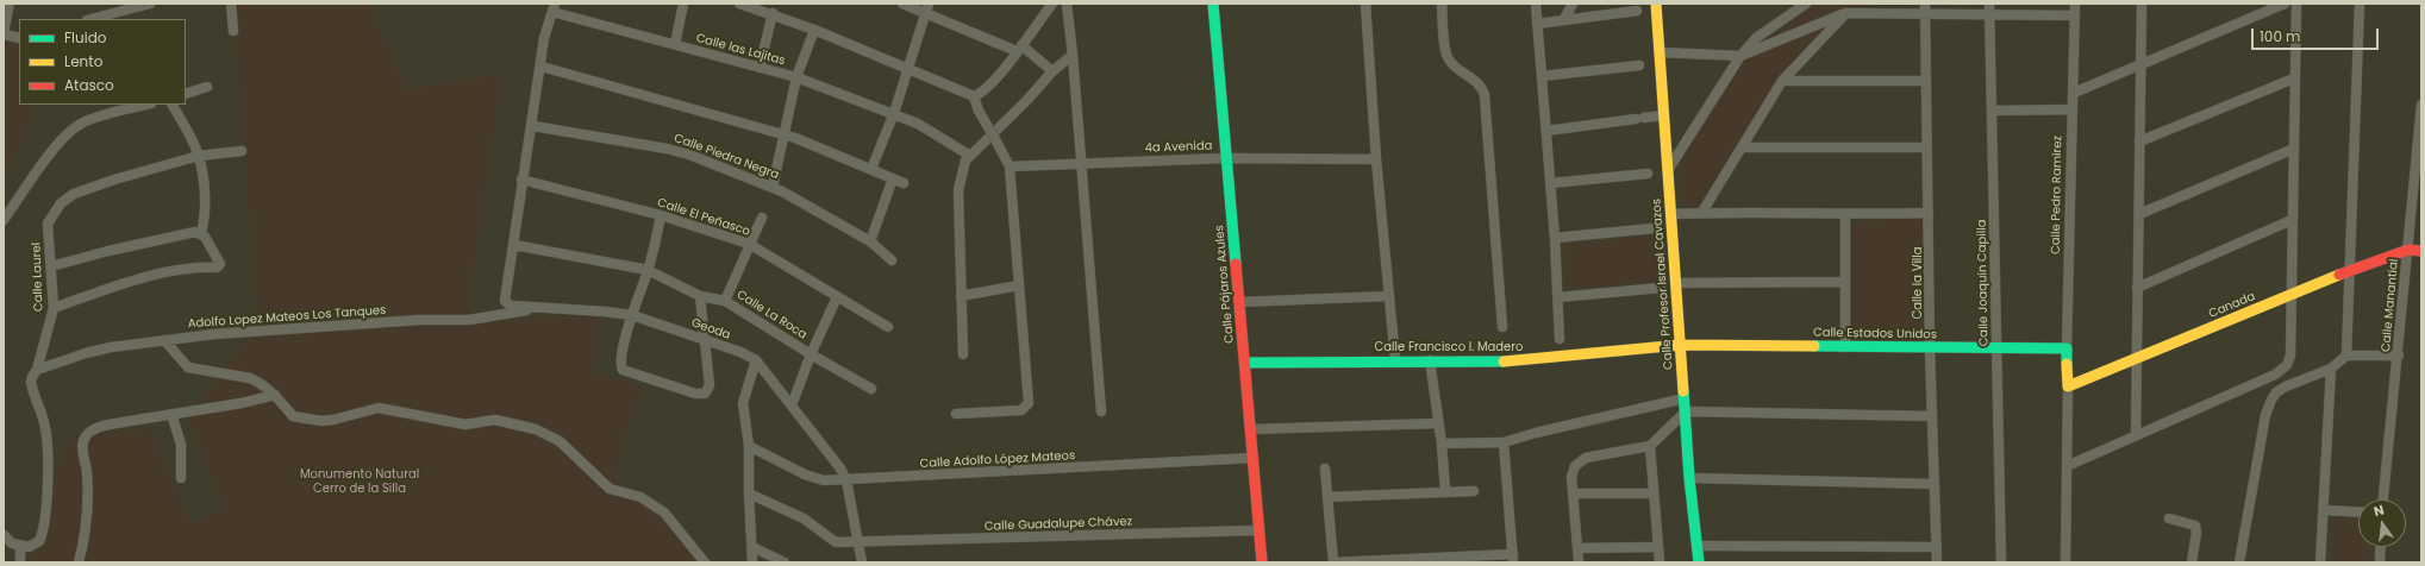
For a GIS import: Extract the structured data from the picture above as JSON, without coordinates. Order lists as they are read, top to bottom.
{
  "streets": {
    "street": [
      "Calle las Lajitas",
      "4a Avenida",
      "Calle Piedra Negra",
      "Calle Pedro Ramírez",
      "Calle El Peñasco",
      "Calle Laurel",
      "Calle la Villa",
      "Calle Joaquín Capilla",
      "Calle Pájaros Azules",
      "Calle Profesor Israel Cavazos",
      "Canada",
      "Calle Manantial",
      "Calle La Roca",
      "Adolfo Lopez Mateos Los Tanques",
      "Geoda",
      "Calle Estados Unidos",
      "Calle Francisco I. Madero",
      "Calle Adolfo López Mateos",
      "Calle Guadalupe Chávez"
    ]
  },
  "crossings": [
    ["4a Avenida", "Calle Pájaros Azules"],
    ["Calle Pedro Ramírez", "Canada"],
    ["Calle Pedro Ramírez", "Calle Estados Unidos"],
    ["Calle Laurel", "Adolfo Lopez Mateos Los Tanques"],
    ["Calle la Villa", "Calle Estados Unidos"],
    ["Calle Joaquín Capilla", "Calle Estados Unidos"],
    ["Calle Pájaros Azules", "Calle Francisco I. Madero"],
    ["Calle Pájaros Azules", "Calle Adolfo López Mateos"],
    ["Calle Pájaros Azules", "Calle Guadalupe Chávez"],
    ["Calle Profesor Israel Cavazos", "Calle Estados Unidos"],
    ["Calle Profesor Israel Cavazos", "Calle Francisco I. Madero"],
    ["Canada", "Calle Manantial"],
    ["Calle La Roca", "Geoda"],
    ["Adolfo Lopez Mateos Los Tanques", "Geoda"],
    ["Geoda", "Calle Adolfo López Mateos"],
    ["Geoda", "Calle Guadalupe Chávez"],
    ["Calle Estados Unidos", "Calle Francisco I. Madero"]
  ],
  "parks": ["Monumento Natural Cerro de la Silla"],
  "legend": ["Fluido", "Lento", "Atasco"],
  "scale_bar": "100 m",
  "north": "top"
}
